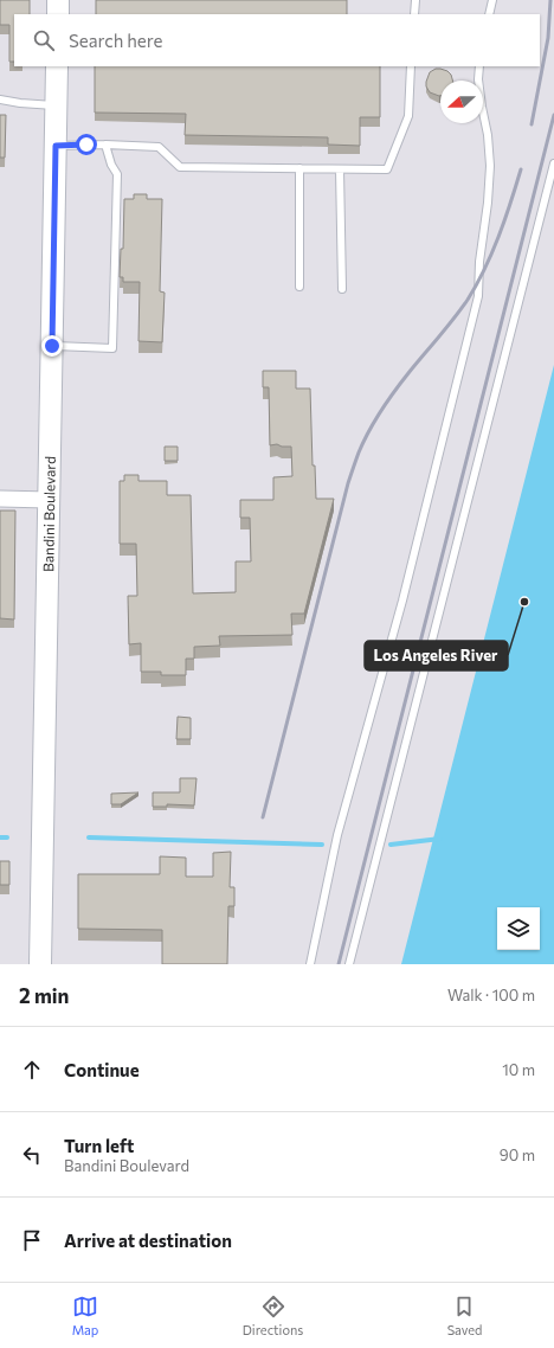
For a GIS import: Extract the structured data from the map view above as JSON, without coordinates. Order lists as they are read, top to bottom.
{
  "streets": {
    "main road": ["Bandini Boulevard"]
  },
  "places": ["Los Angeles River"],
  "north": "left",
  "page": {
    "search": "Search here",
    "heading": ["2 min", "Walk · 100 m"],
    "list": [
      ["Continue", "10 m"],
      ["Turn left", "Bandini Boulevard", "90 m"],
      "Arrive at destination"
    ],
    "nav": ["Map", "Directions", "Saved"]
  }
}
